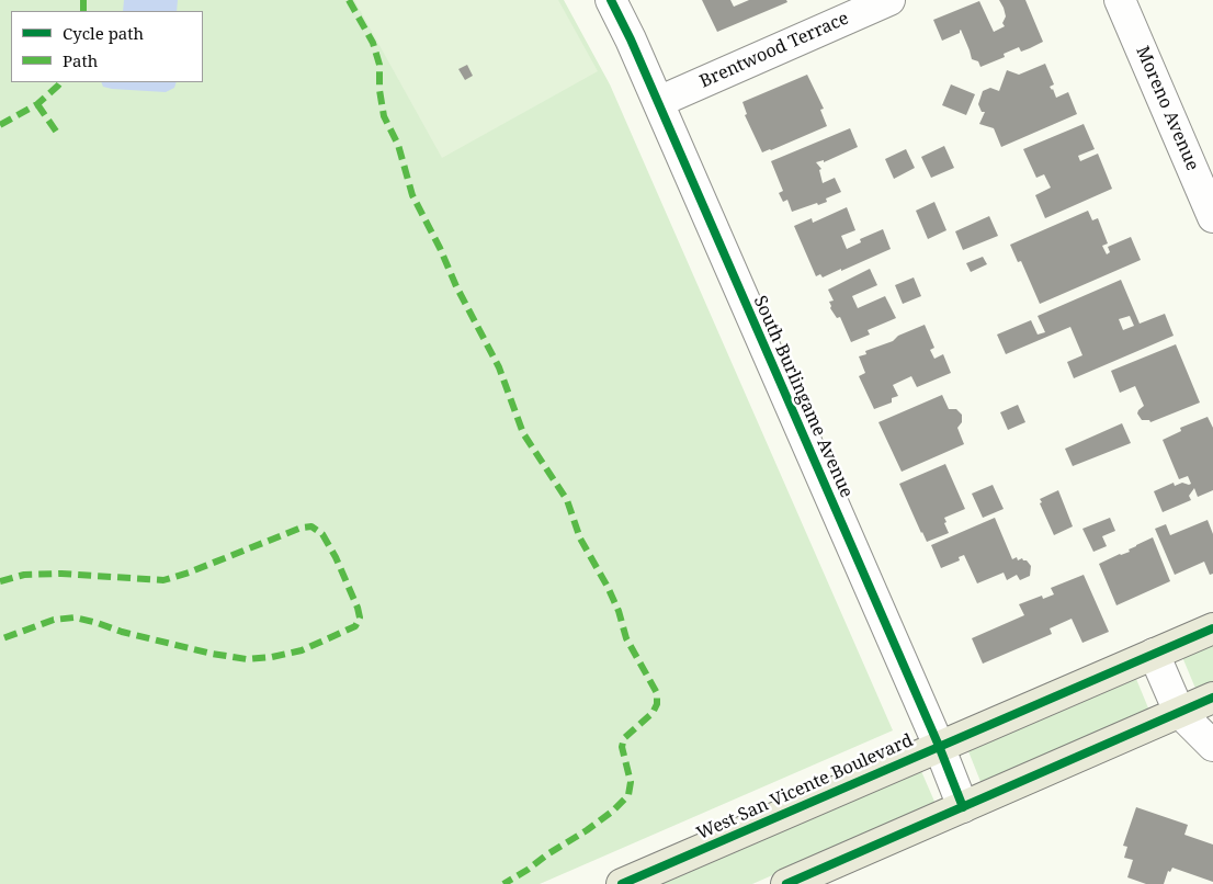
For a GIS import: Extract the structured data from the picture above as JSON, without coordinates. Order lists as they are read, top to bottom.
{
  "streets": {
    "main road": ["West San Vicente Boulevard"],
    "street": ["Brentwood Terrace", "Moreno Avenue", "South Burlingame Avenue"]
  },
  "crossings": [
    ["Brentwood Terrace", "South Burlingame Avenue"],
    ["South Burlingame Avenue", "West San Vicente Boulevard"]
  ],
  "legend": ["Cycle path", "Path"]
}
